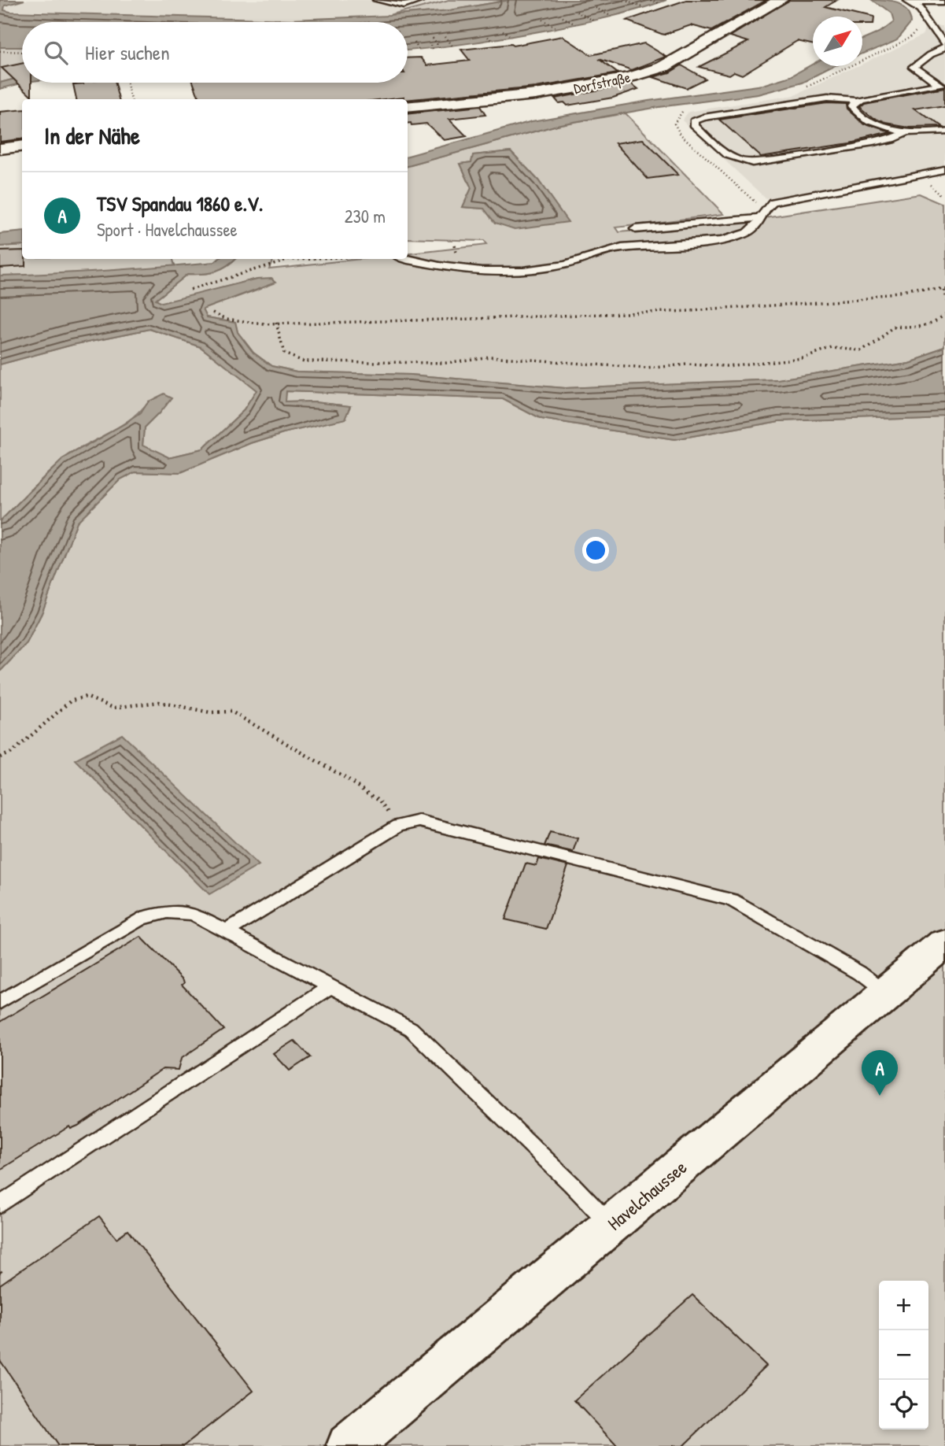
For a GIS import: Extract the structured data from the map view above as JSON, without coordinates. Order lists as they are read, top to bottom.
{
  "streets": {
    "street": ["Dorfstraße", "Havelchaussee"]
  },
  "north": "top right",
  "page": {
    "search": "Hier suchen",
    "heading": "In der Nähe",
    "list": [
      {
        "mark": "A",
        "name": "TSV Spandau 1860 e.V.",
        "note": "Sport · Havelchaussee",
        "value": "230 m"
      }
    ],
    "pins": "A",
    "map_buttons": ["+", "−"]
  }
}
